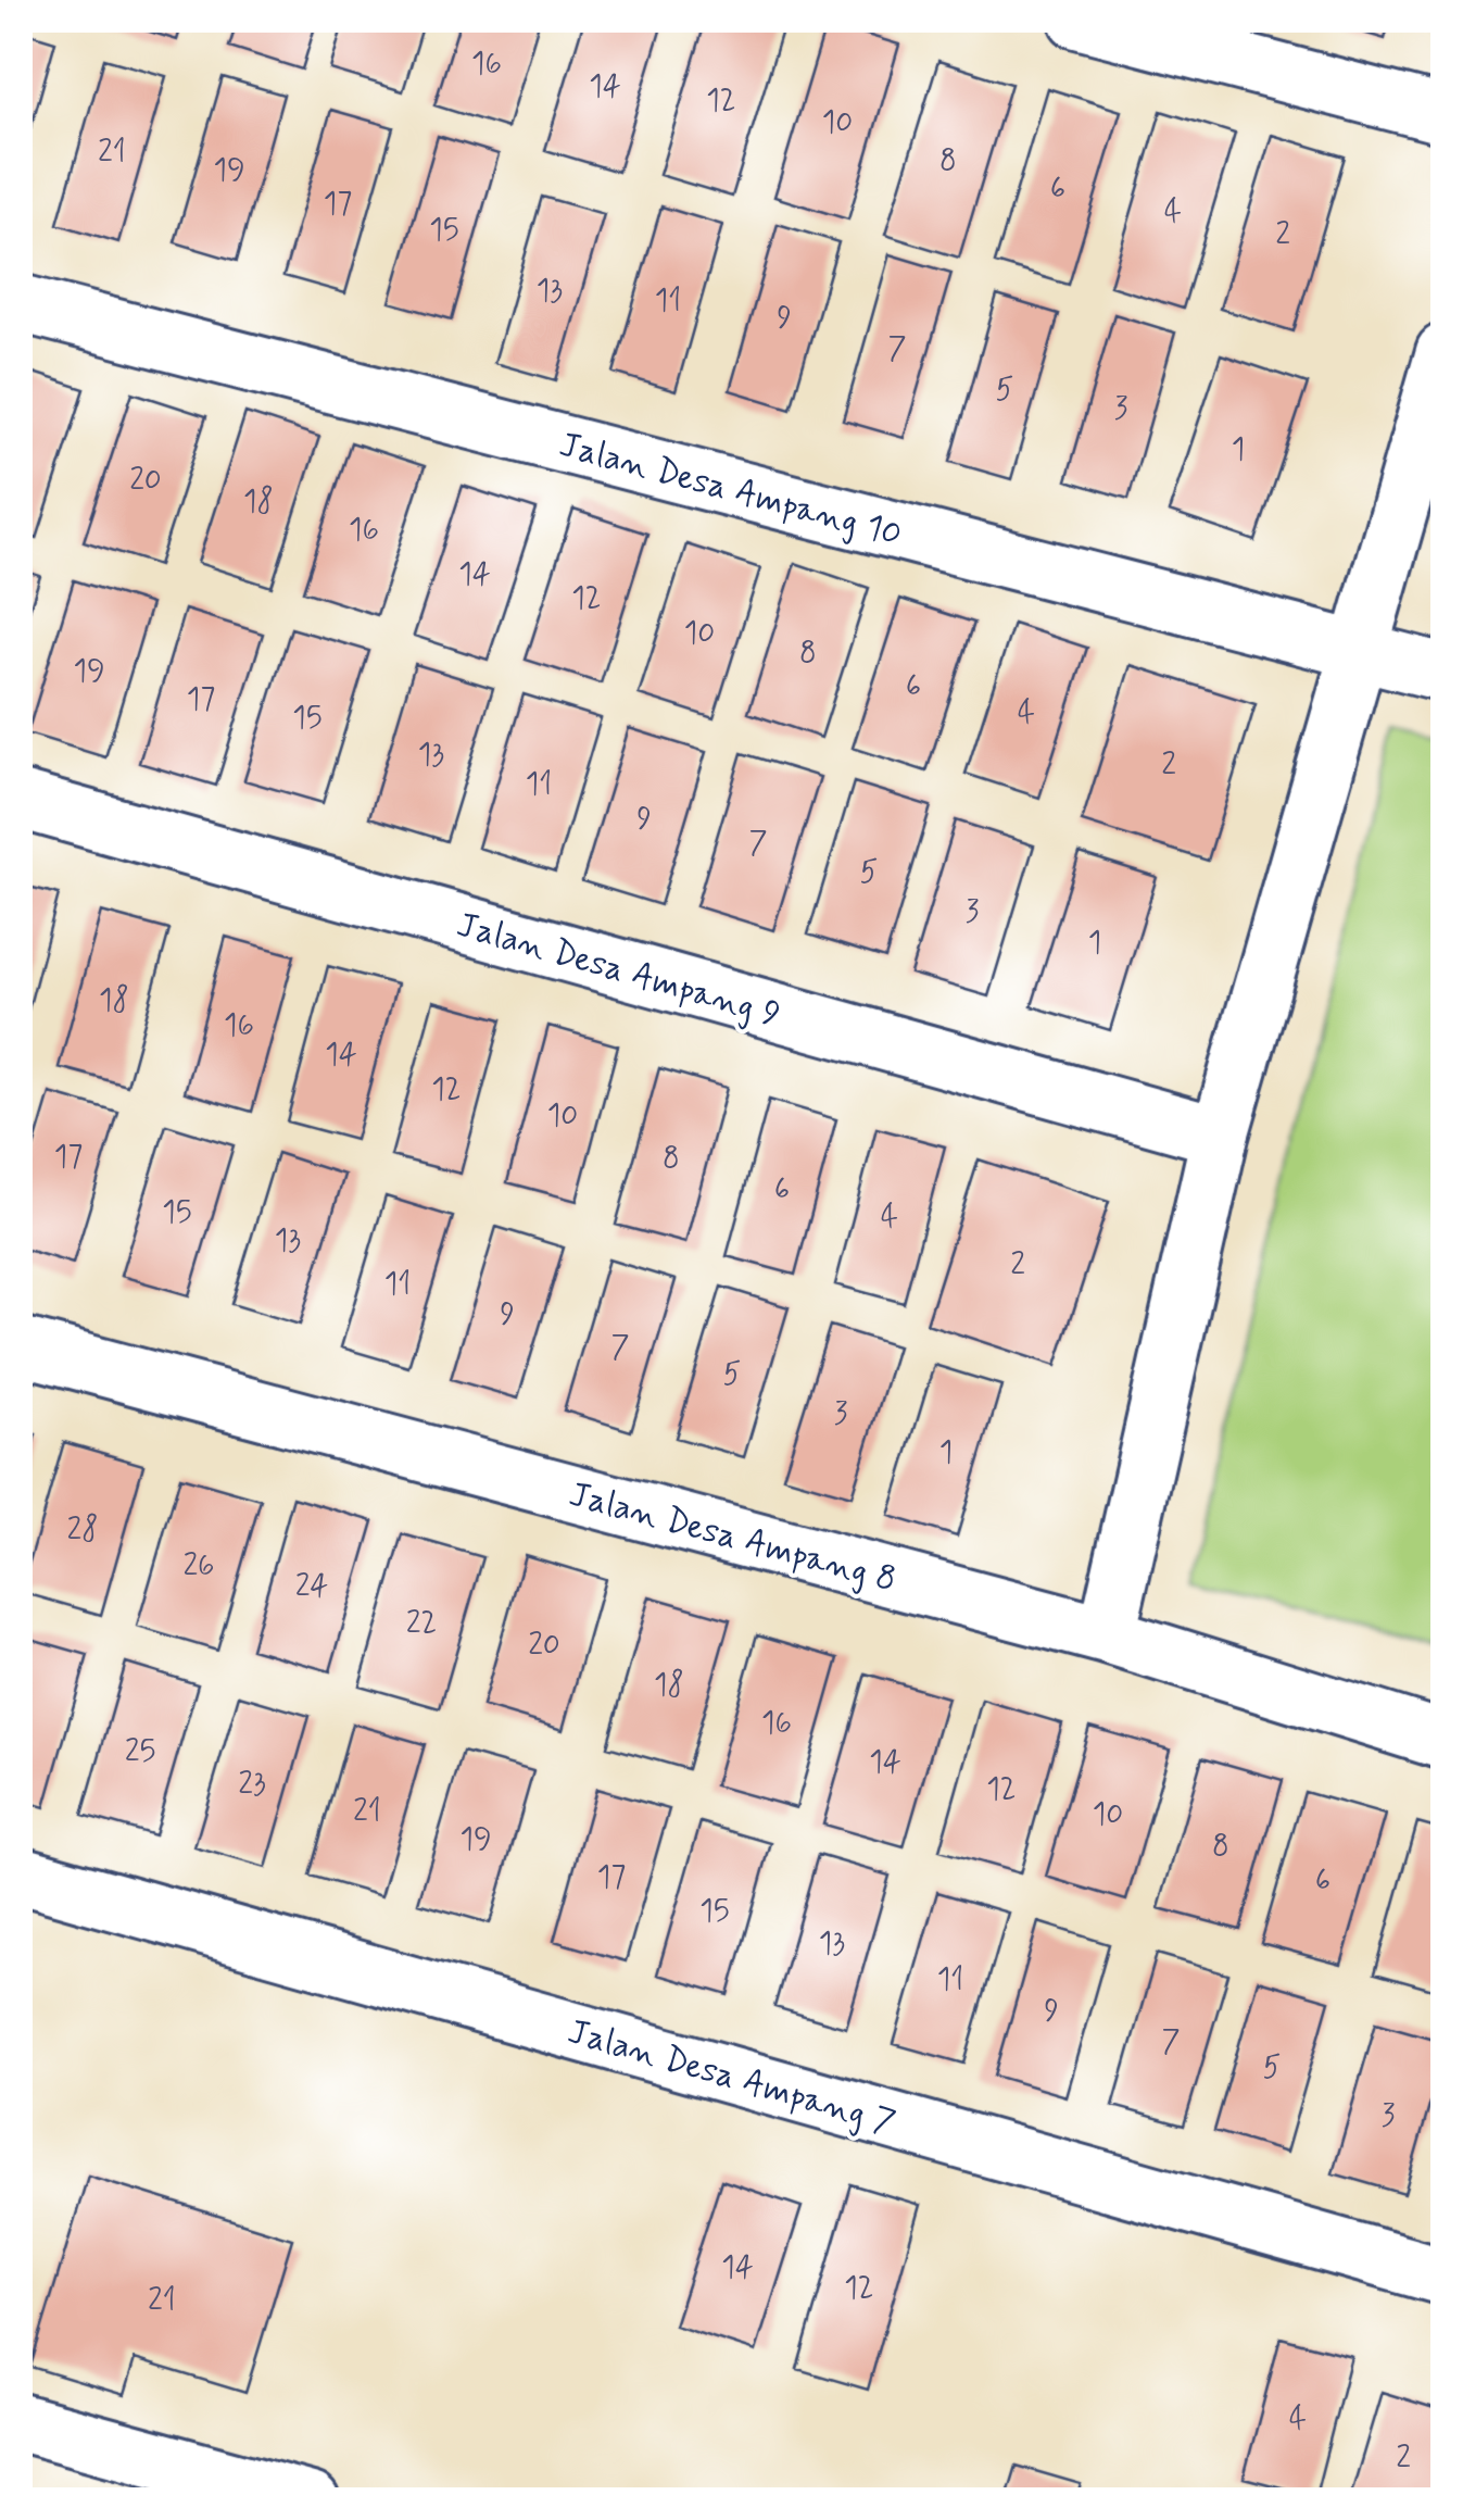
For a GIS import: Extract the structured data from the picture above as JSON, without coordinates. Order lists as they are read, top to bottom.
{
  "streets": {
    "street": [
      "Jalan Desa Ampang 10",
      "Jalan Desa Ampang 9",
      "Jalan Desa Ampang 8",
      "Jalan Desa Ampang 7"
    ]
  },
  "house_numbers": [
    "16",
    "14",
    "12",
    "10",
    "21",
    "8",
    "19",
    "6",
    "17",
    "4",
    "15",
    "2",
    "13",
    "11",
    "9",
    "7",
    "5",
    "3",
    "1",
    "20",
    "18",
    "16",
    "14",
    "12",
    "10",
    "8",
    "19",
    "6",
    "17",
    "4",
    "15",
    "13",
    "2",
    "11",
    "9",
    "7",
    "5",
    "3",
    "1",
    "18",
    "16",
    "14",
    "12",
    "10",
    "17",
    "8",
    "6",
    "15",
    "4",
    "13",
    "2",
    "11",
    "9",
    "7",
    "5",
    "3",
    "1",
    "28",
    "26",
    "24",
    "22",
    "20",
    "18",
    "16",
    "25",
    "14",
    "23",
    "12",
    "21",
    "10",
    "19",
    "8",
    "17",
    "6",
    "15",
    "13",
    "11",
    "9",
    "7",
    "5",
    "3",
    "14",
    "12",
    "21",
    "4",
    "2"
  ]
}
